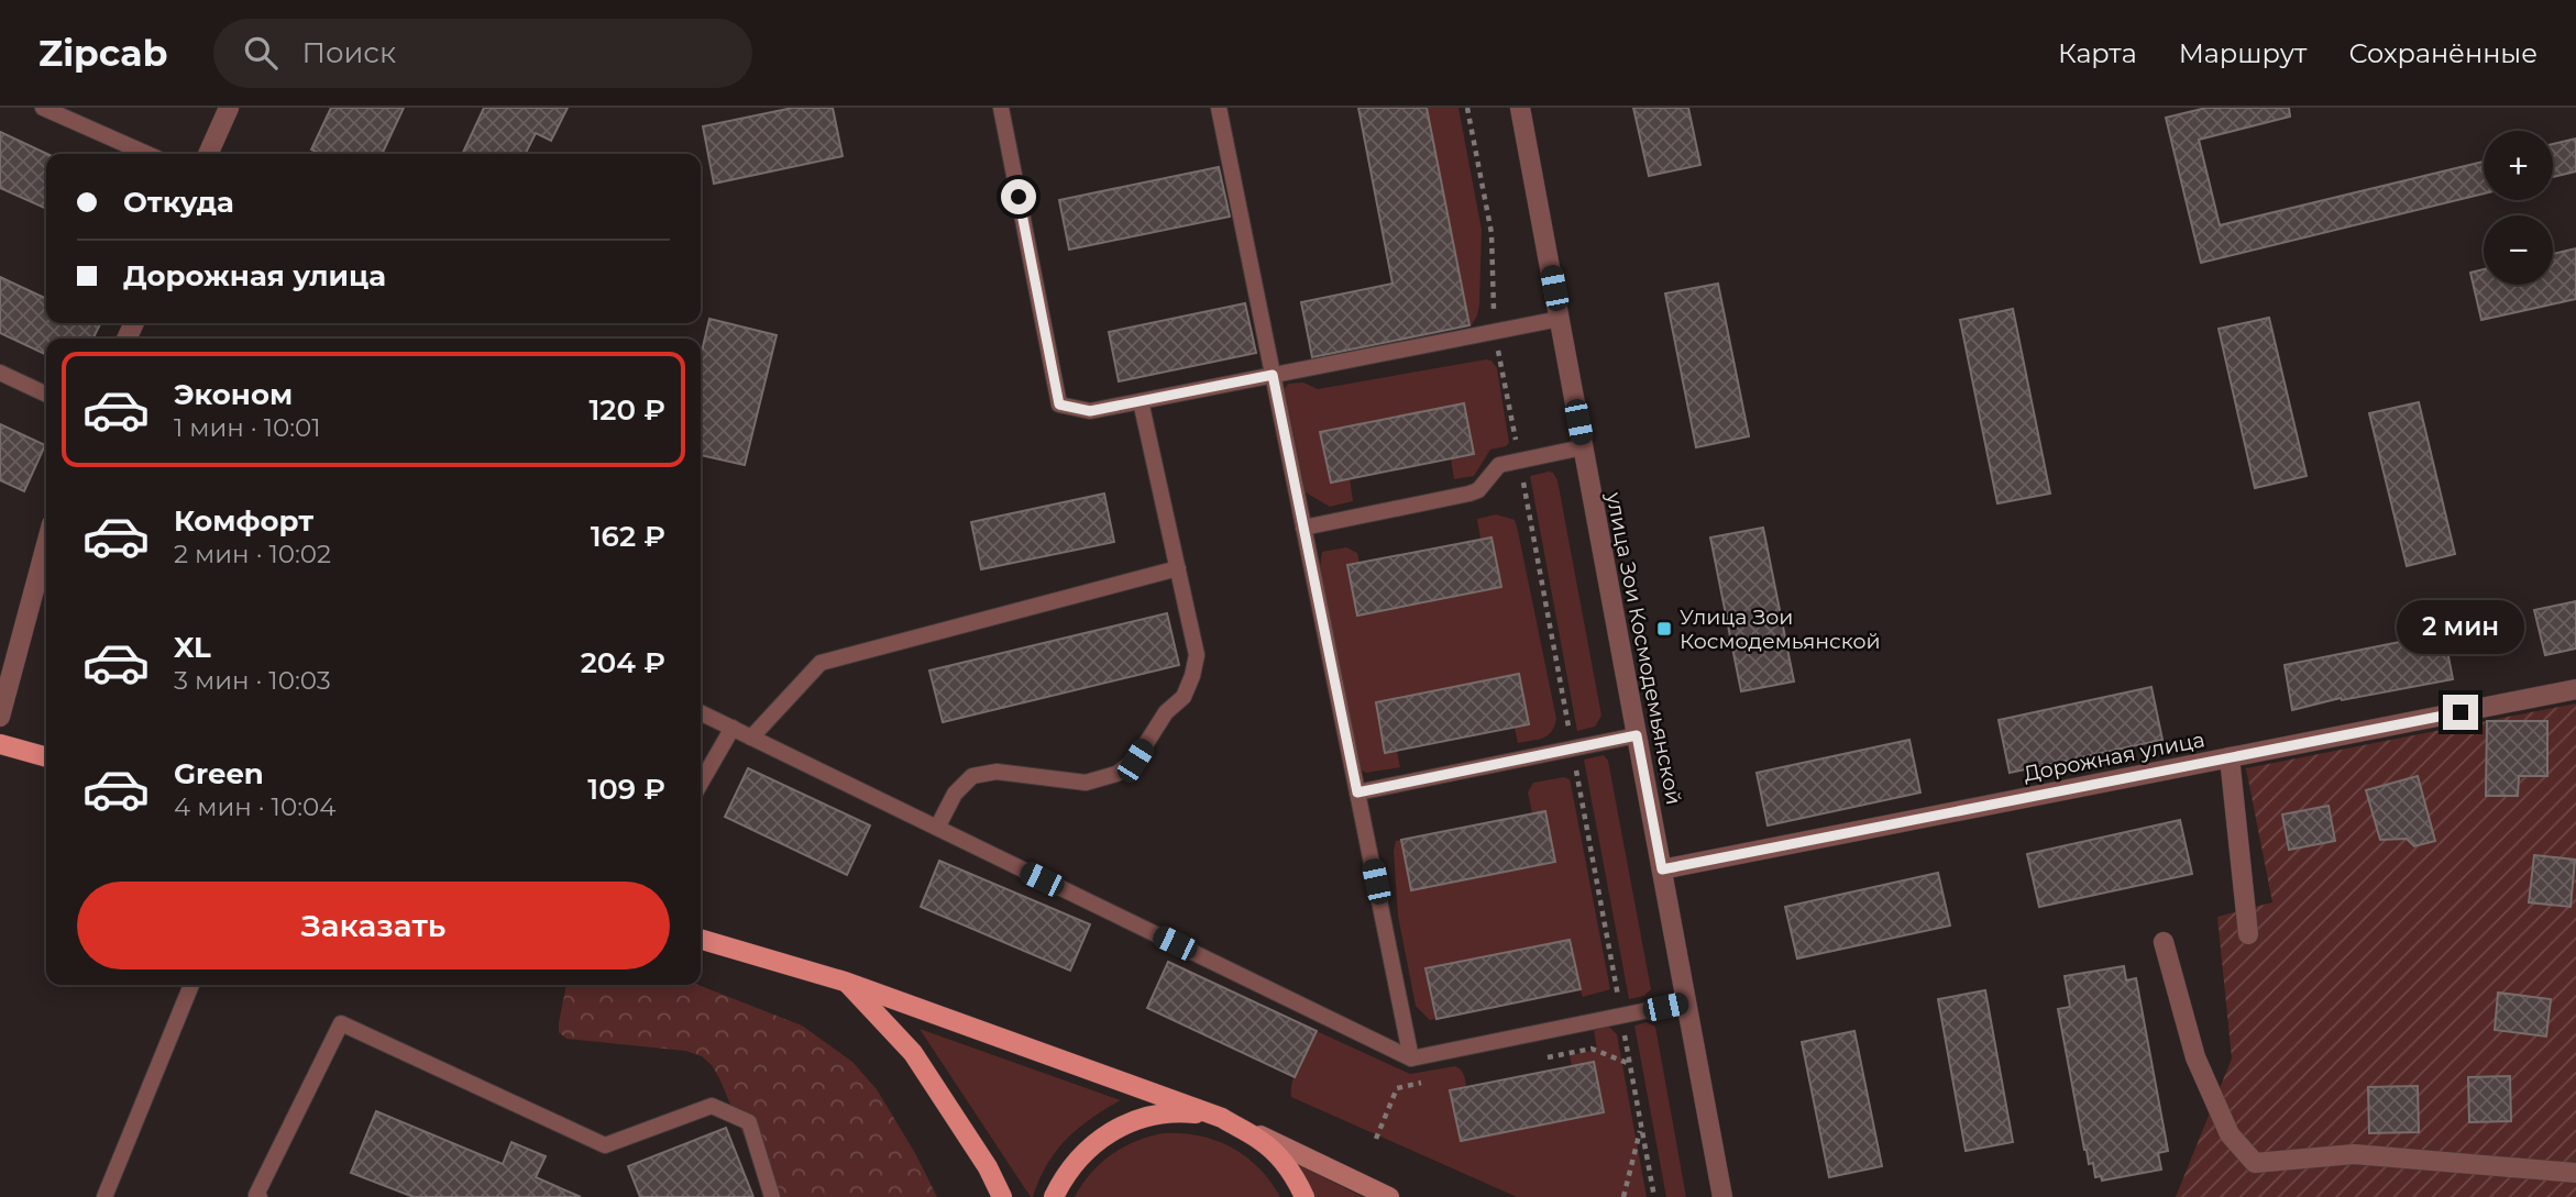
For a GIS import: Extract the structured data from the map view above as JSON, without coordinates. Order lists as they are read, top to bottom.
{
  "streets": {
    "street": ["улица Зои Космодемьянской", "Дорожная улица"]
  },
  "crossings": [
    ["улица Зои Космодемьянской", "Дорожная улица"]
  ],
  "places": {
    "transit": ["Улица Зои Космодемьянской"]
  },
  "page": {
    "header": "Zipcab",
    "search": "Поиск",
    "nav": ["Карта", "Маршрут", "Сохранённые"],
    "map_buttons": ["+", "−"],
    "banner": ["Откуда", "Дорожная улица"],
    "list": [
      {
        "name": "Эконом",
        "note": "1 мин · 10:01",
        "value": "120 ₽"
      },
      {
        "name": "Комфорт",
        "note": "2 мин · 10:02",
        "value": "162 ₽"
      },
      {
        "name": "XL",
        "note": "3 мин · 10:03",
        "value": "204 ₽"
      },
      {
        "name": "Green",
        "note": "4 мин · 10:04",
        "value": "109 ₽"
      }
    ],
    "bubble": "2 мин",
    "buttons": "Заказать"
  }
}
